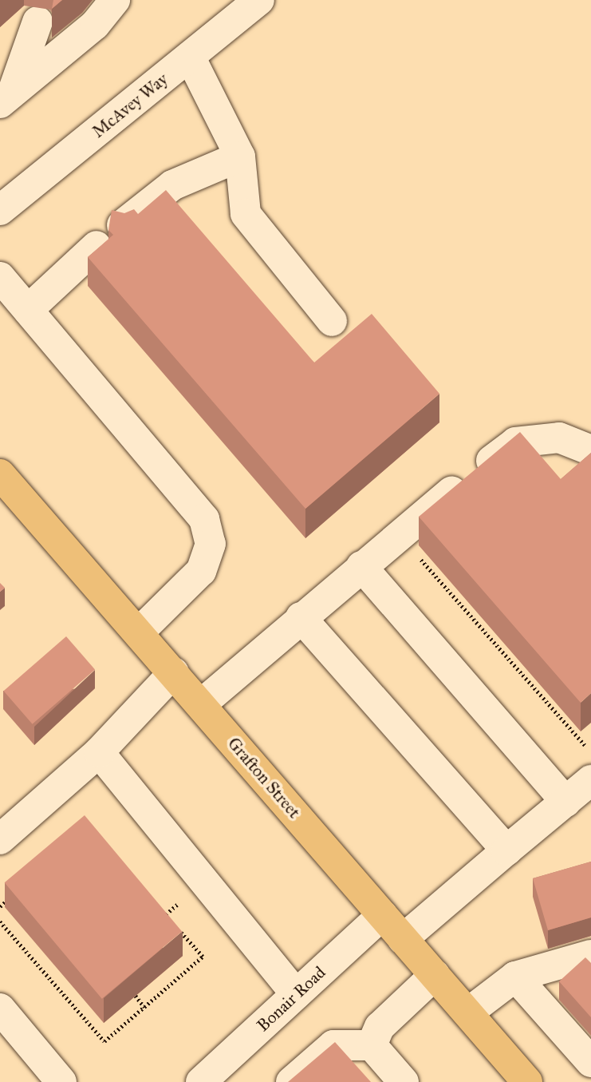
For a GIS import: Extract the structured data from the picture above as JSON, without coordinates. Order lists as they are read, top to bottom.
{
  "streets": {
    "highway": ["Grafton Street"],
    "street": ["McAvey Way", "Bonair Road"]
  },
  "crossings": [
    ["Grafton Street", "Bonair Road"]
  ]
}
